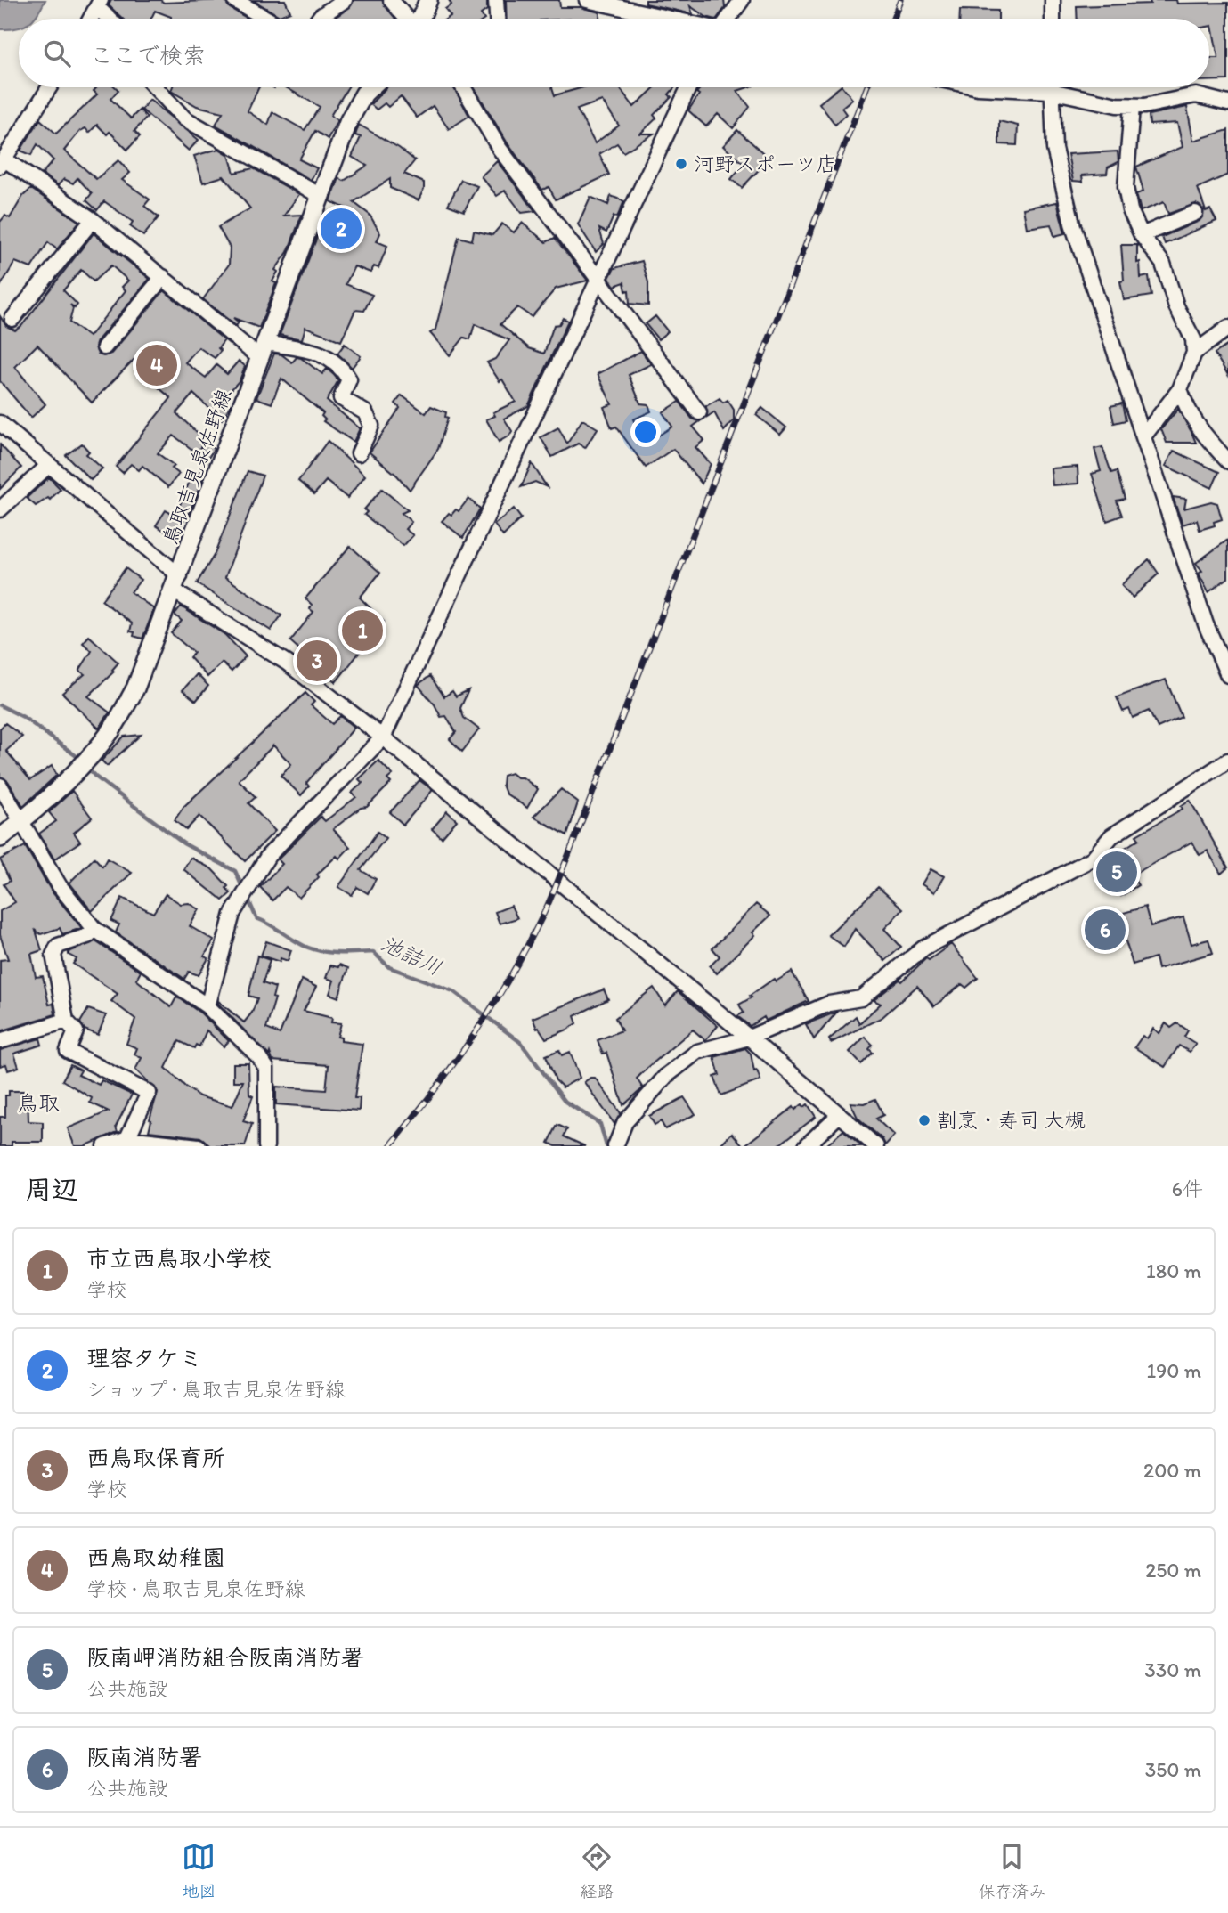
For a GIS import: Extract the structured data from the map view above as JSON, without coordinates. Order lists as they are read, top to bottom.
{
  "streets": {
    "main road": ["鳥取吉見泉佐野線"]
  },
  "districts": ["鳥取"],
  "water": ["池詰川"],
  "places": ["河野スポーツ店", "割烹・寿司 大槻"],
  "page": {
    "search": "ここで検索",
    "pins": [
      "2",
      "4",
      "1",
      "3",
      "5",
      "6"
    ],
    "heading": ["周辺", "6件"],
    "list": [
      {
        "mark": "1",
        "name": "市立西鳥取小学校",
        "note": "学校",
        "value": "180 m"
      },
      {
        "mark": "2",
        "name": "理容タケミ",
        "note": "ショップ · 鳥取吉見泉佐野線",
        "value": "190 m"
      },
      {
        "mark": "3",
        "name": "西鳥取保育所",
        "note": "学校",
        "value": "200 m"
      },
      {
        "mark": "4",
        "name": "西鳥取幼稚園",
        "note": "学校 · 鳥取吉見泉佐野線",
        "value": "250 m"
      },
      {
        "mark": "5",
        "name": "阪南岬消防組合阪南消防署",
        "note": "公共施設",
        "value": "330 m"
      },
      {
        "mark": "6",
        "name": "阪南消防署",
        "note": "公共施設",
        "value": "350 m"
      }
    ],
    "nav": ["地図", "経路", "保存済み"]
  }
}
